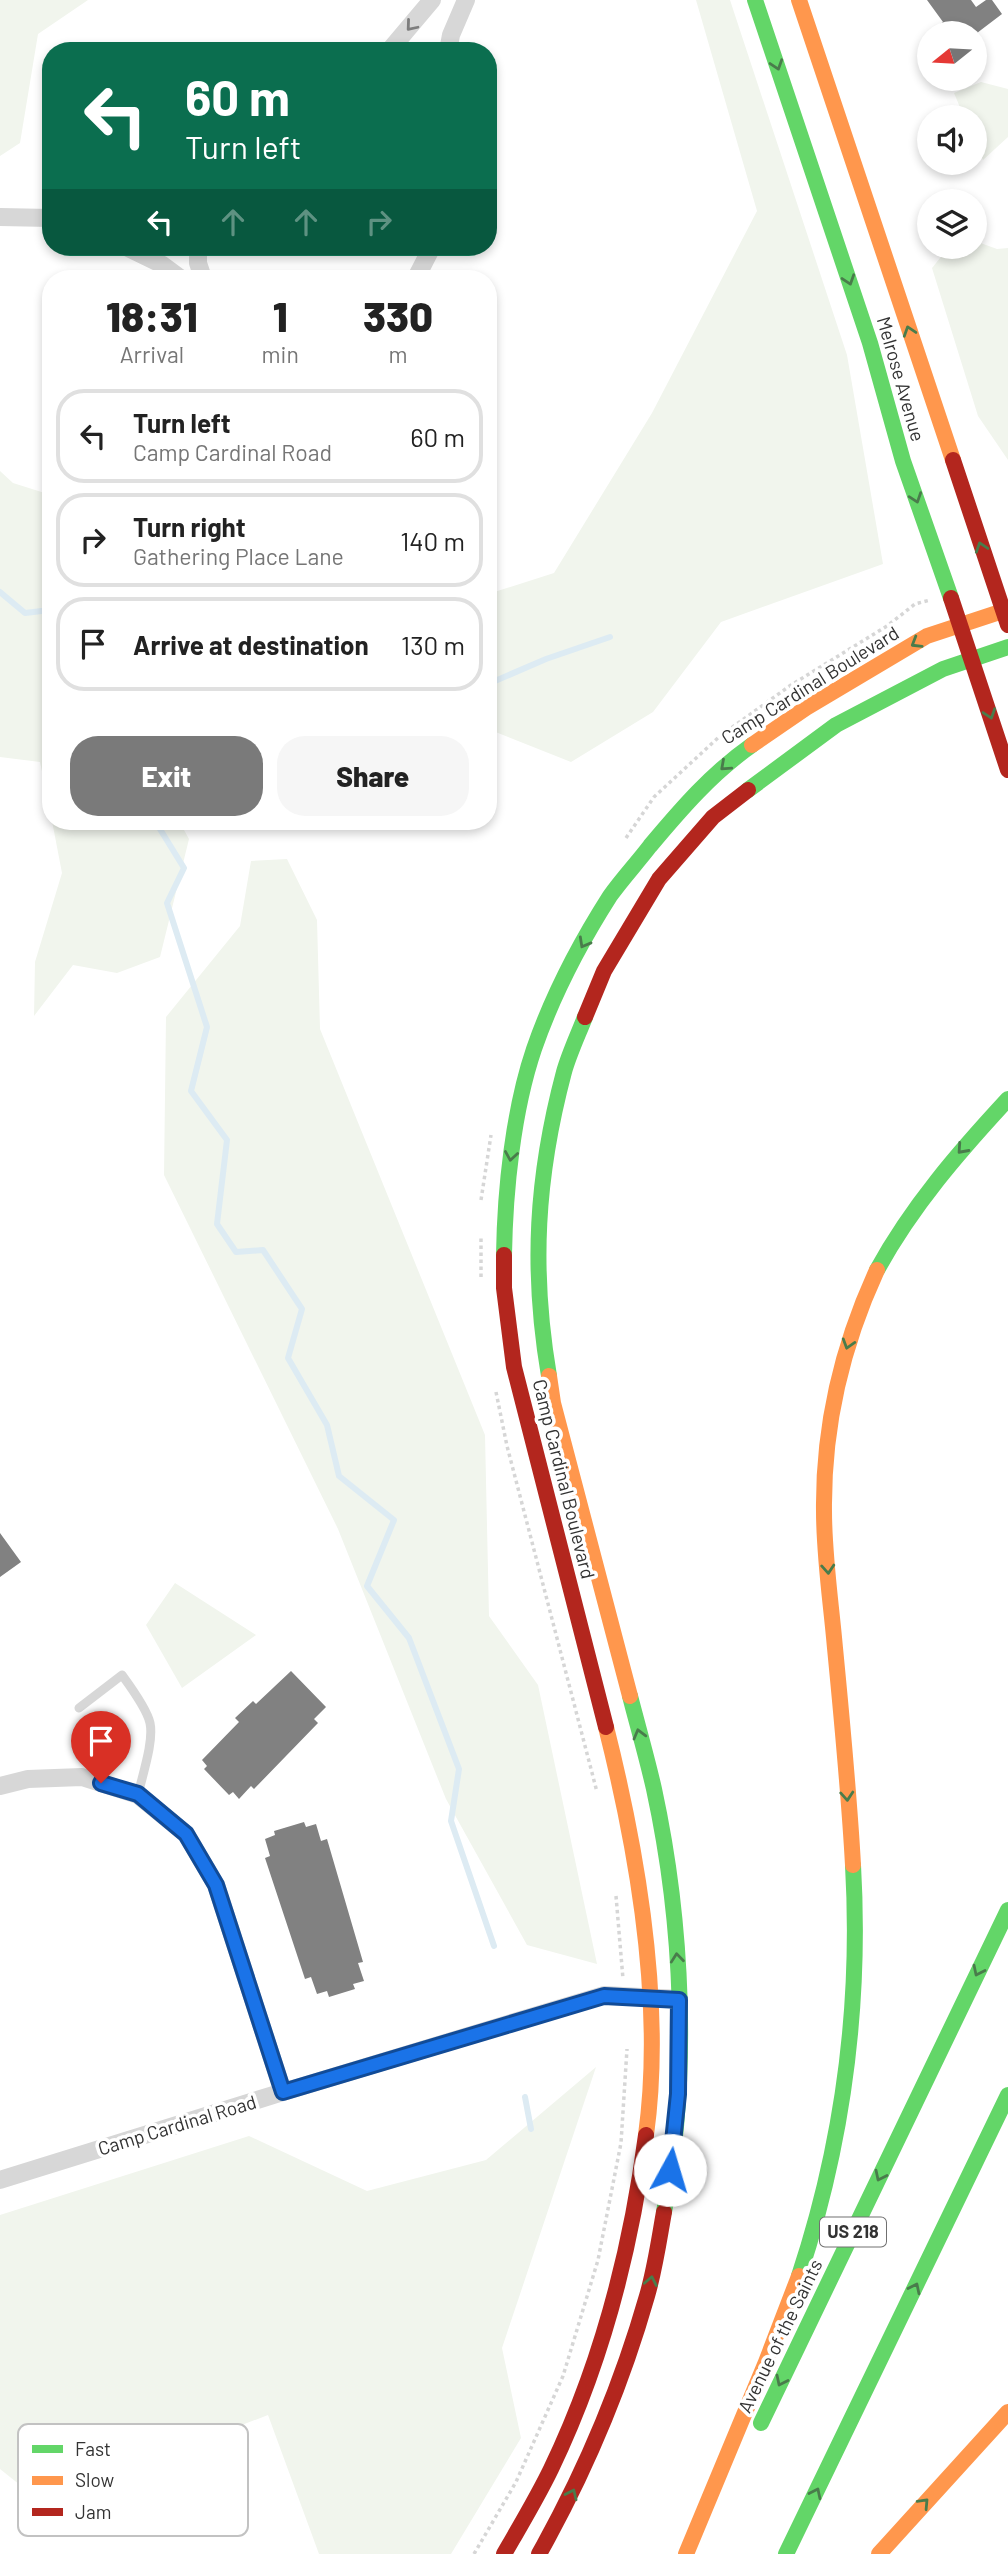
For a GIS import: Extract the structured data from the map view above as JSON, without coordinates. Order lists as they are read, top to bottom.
{
  "streets": {
    "main road": [
      "Melrose Avenue",
      "Camp Cardinal Boulevard",
      "US 218",
      "Avenue of the Saints"
    ],
    "street": ["Camp Cardinal Road"]
  },
  "crossings": [
    ["Melrose Avenue", "Camp Cardinal Boulevard"],
    ["Camp Cardinal Boulevard", "Camp Cardinal Road"]
  ],
  "legend": ["Fast", "Slow", "Jam"],
  "north": "left",
  "page": {
    "turn": ["60 m", "Turn left"],
    "eta": [
      "18:31",
      "Arrival",
      "1",
      "min",
      "330",
      "m"
    ],
    "list": [
      {
        "name": "Turn left",
        "note": "Camp Cardinal Road",
        "value": "60 m"
      },
      {
        "name": "Turn right",
        "note": "Gathering Place Lane",
        "value": "140 m"
      },
      {
        "name": "Arrive at destination",
        "value": "130 m"
      }
    ],
    "buttons": ["Exit", "Share"]
  }
}
